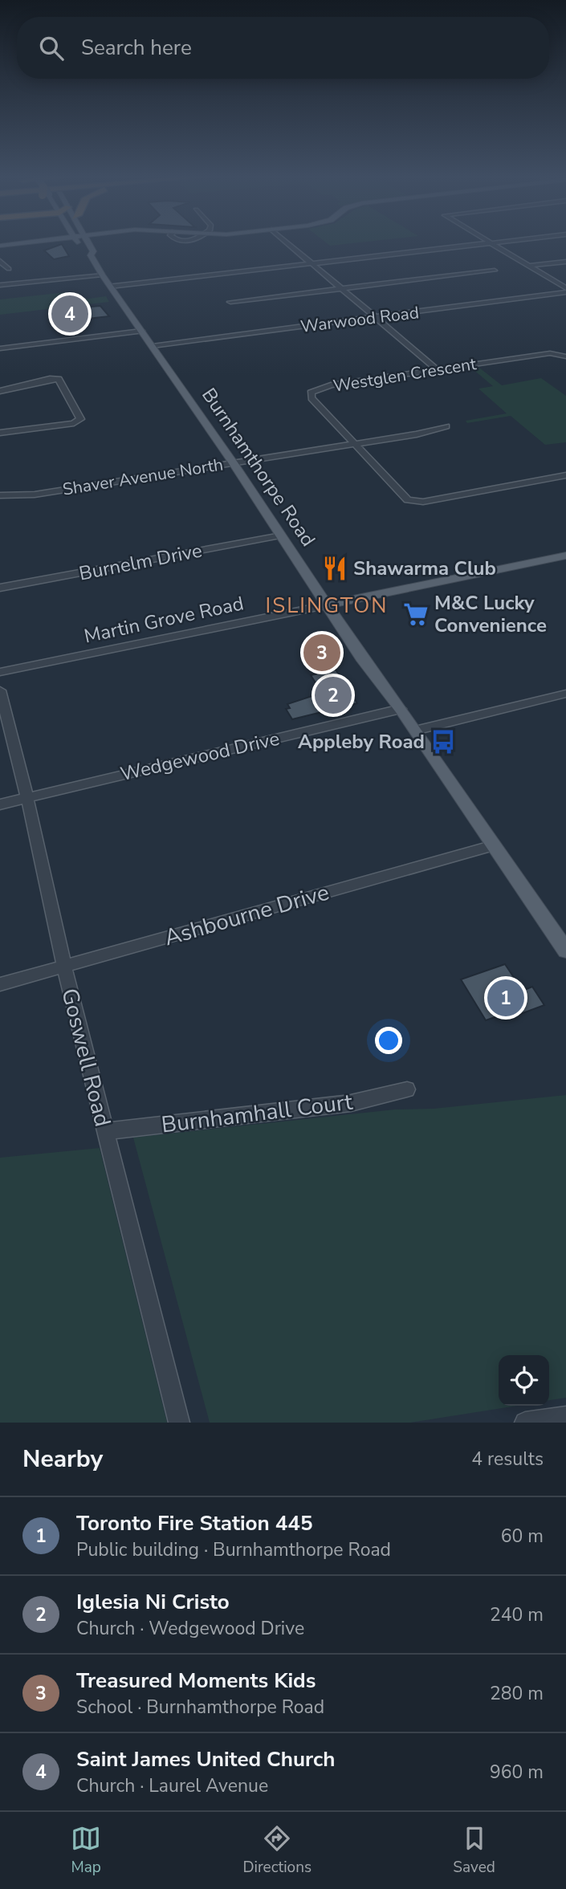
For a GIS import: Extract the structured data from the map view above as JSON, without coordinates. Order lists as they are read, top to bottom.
{
  "streets": {
    "main road": ["Burnhamthorpe Road", "Martin Grove Road"],
    "street": [
      "Warwood Road",
      "Westglen Crescent",
      "Shaver Avenue North",
      "Burnelm Drive",
      "Wedgewood Drive",
      "Ashbourne Drive",
      "Goswell Road",
      "Burnhamhall Court"
    ]
  },
  "crossings": [
    ["Warwood Road", "Burnhamthorpe Road"],
    ["Westglen Crescent", "Shaver Avenue North"],
    ["Burnhamthorpe Road", "Shaver Avenue North"],
    ["Burnhamthorpe Road", "Burnelm Drive"],
    ["Burnhamthorpe Road", "Martin Grove Road"],
    ["Burnhamthorpe Road", "Wedgewood Drive"],
    ["Burnhamthorpe Road", "Ashbourne Drive"],
    ["Wedgewood Drive", "Goswell Road"],
    ["Ashbourne Drive", "Goswell Road"],
    ["Goswell Road", "Burnhamhall Court"]
  ],
  "districts": ["ISLINGTON"],
  "places": {
    "restaurant": ["Shawarma Club"],
    "supermarket": ["M&C Lucky Convenience"],
    "bus stop": ["Appleby Road"]
  },
  "page": {
    "search": "Search here",
    "pins": [
      "4",
      "3",
      "2",
      "1"
    ],
    "heading": ["Nearby", "4 results"],
    "list": [
      {
        "mark": "1",
        "name": "Toronto Fire Station 445",
        "note": "Public building · Burnhamthorpe Road",
        "value": "60 m"
      },
      {
        "mark": "2",
        "name": "Iglesia Ni Cristo",
        "note": "Church · Wedgewood Drive",
        "value": "240 m"
      },
      {
        "mark": "3",
        "name": "Treasured Moments Kids",
        "note": "School · Burnhamthorpe Road",
        "value": "280 m"
      },
      {
        "mark": "4",
        "name": "Saint James United Church",
        "note": "Church · Laurel Avenue",
        "value": "960 m"
      }
    ],
    "nav": ["Map", "Directions", "Saved"]
  }
}
